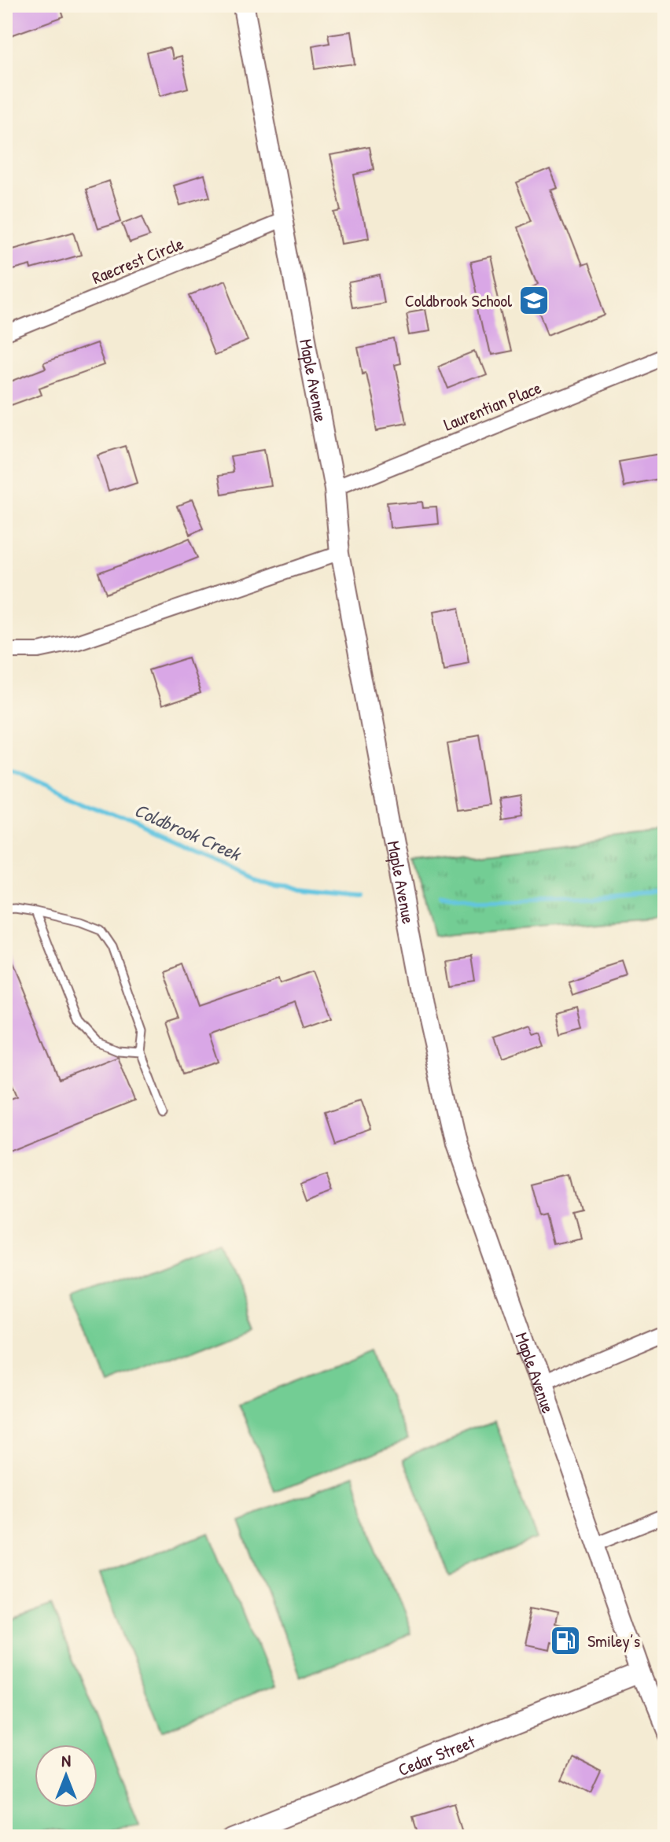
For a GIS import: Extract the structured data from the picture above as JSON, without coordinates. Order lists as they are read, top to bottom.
{
  "streets": {
    "main road": ["Maple Avenue", "Cedar Street"],
    "street": ["Raecrest Circle", "Laurentian Place"]
  },
  "crossings": [
    ["Raecrest Circle", "Maple Avenue"],
    ["Maple Avenue", "Laurentian Place"],
    ["Maple Avenue", "Cedar Street"]
  ],
  "water": ["Coldbrook Creek"],
  "places": {
    "school or university": ["Coldbrook School"],
    "fuel station": ["Smiley’s"]
  },
  "north": "top"
}
